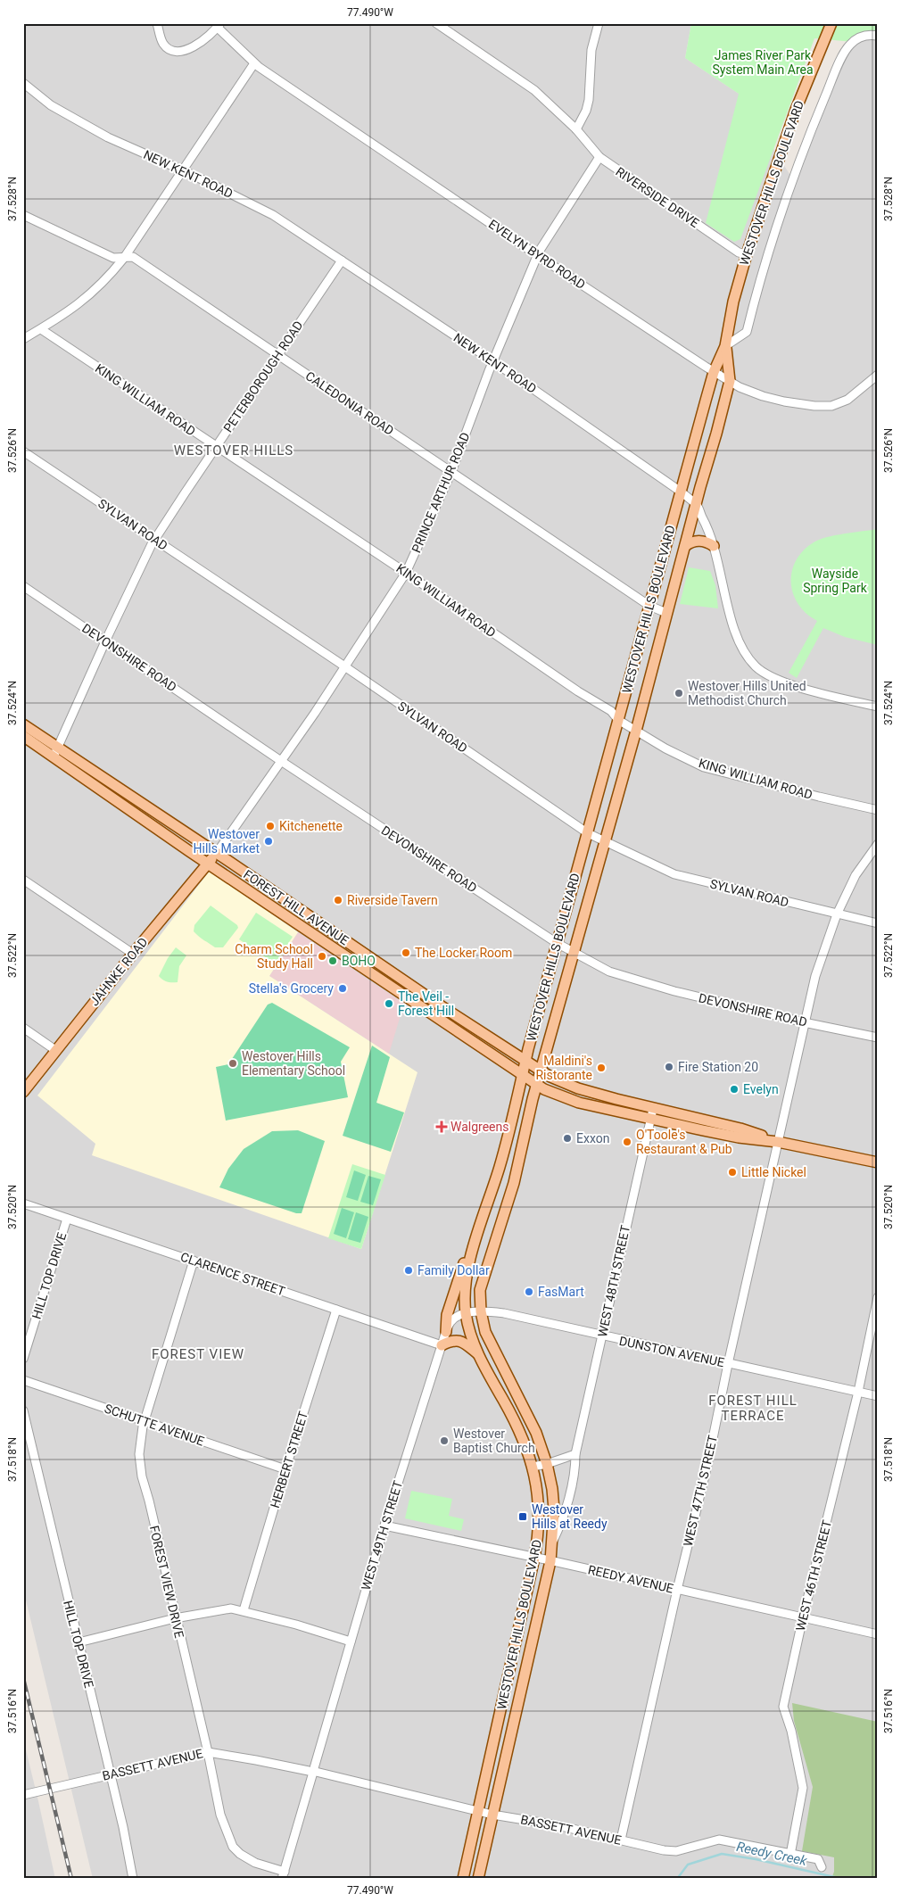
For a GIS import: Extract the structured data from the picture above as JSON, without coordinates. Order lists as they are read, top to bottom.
{
  "streets": {
    "main road": ["WESTOVER HILLS BOULEVARD", "FOREST HILL AVENUE", "JAHNKE ROAD"],
    "street": [
      "NEW KENT ROAD",
      "RIVERSIDE DRIVE",
      "EVELYN BYRD ROAD",
      "PETERBOROUGH ROAD",
      "KING WILLIAM ROAD",
      "CALEDONIA ROAD",
      "PRINCE ARTHUR ROAD",
      "SYLVAN ROAD",
      "DEVONSHIRE ROAD",
      "CLARENCE STREET",
      "HILL TOP DRIVE",
      "WEST 48TH STREET",
      "DUNSTON AVENUE",
      "SCHUTTE AVENUE",
      "HERBERT STREET",
      "WEST 47TH STREET",
      "WEST 49TH STREET",
      "WEST 46TH STREET",
      "REEDY AVENUE",
      "FOREST VIEW DRIVE",
      "BASSETT AVENUE"
    ]
  },
  "crossings": [
    ["NEW KENT ROAD", "WESTOVER HILLS BOULEVARD"],
    ["NEW KENT ROAD", "PETERBOROUGH ROAD"],
    ["NEW KENT ROAD", "PRINCE ARTHUR ROAD"],
    ["WESTOVER HILLS BOULEVARD", "RIVERSIDE DRIVE"],
    ["WESTOVER HILLS BOULEVARD", "EVELYN BYRD ROAD"],
    ["WESTOVER HILLS BOULEVARD", "KING WILLIAM ROAD"],
    ["WESTOVER HILLS BOULEVARD", "CALEDONIA ROAD"],
    ["WESTOVER HILLS BOULEVARD", "SYLVAN ROAD"],
    ["WESTOVER HILLS BOULEVARD", "DEVONSHIRE ROAD"],
    ["WESTOVER HILLS BOULEVARD", "FOREST HILL AVENUE"],
    ["WESTOVER HILLS BOULEVARD", "WEST 48TH STREET"],
    ["WESTOVER HILLS BOULEVARD", "DUNSTON AVENUE"],
    ["WESTOVER HILLS BOULEVARD", "WEST 49TH STREET"],
    ["WESTOVER HILLS BOULEVARD", "REEDY AVENUE"],
    ["WESTOVER HILLS BOULEVARD", "BASSETT AVENUE"],
    ["RIVERSIDE DRIVE", "PRINCE ARTHUR ROAD"],
    ["EVELYN BYRD ROAD", "PRINCE ARTHUR ROAD"],
    ["PETERBOROUGH ROAD", "KING WILLIAM ROAD"],
    ["PETERBOROUGH ROAD", "CALEDONIA ROAD"],
    ["PETERBOROUGH ROAD", "SYLVAN ROAD"],
    ["PETERBOROUGH ROAD", "DEVONSHIRE ROAD"],
    ["PETERBOROUGH ROAD", "FOREST HILL AVENUE"],
    ["KING WILLIAM ROAD", "PRINCE ARTHUR ROAD"],
    ["CALEDONIA ROAD", "PRINCE ARTHUR ROAD"],
    ["PRINCE ARTHUR ROAD", "SYLVAN ROAD"],
    ["PRINCE ARTHUR ROAD", "DEVONSHIRE ROAD"],
    ["PRINCE ARTHUR ROAD", "FOREST HILL AVENUE"],
    ["PRINCE ARTHUR ROAD", "JAHNKE ROAD"],
    ["SYLVAN ROAD", "WEST 47TH STREET"],
    ["DEVONSHIRE ROAD", "WEST 47TH STREET"],
    ["FOREST HILL AVENUE", "JAHNKE ROAD"],
    ["FOREST HILL AVENUE", "WEST 48TH STREET"],
    ["FOREST HILL AVENUE", "WEST 47TH STREET"],
    ["CLARENCE STREET", "HILL TOP DRIVE"],
    ["CLARENCE STREET", "HERBERT STREET"],
    ["CLARENCE STREET", "WEST 49TH STREET"],
    ["CLARENCE STREET", "FOREST VIEW DRIVE"],
    ["HILL TOP DRIVE", "BASSETT AVENUE"],
    ["WEST 48TH STREET", "DUNSTON AVENUE"],
    ["DUNSTON AVENUE", "WEST 47TH STREET"],
    ["DUNSTON AVENUE", "WEST 49TH STREET"],
    ["DUNSTON AVENUE", "WEST 46TH STREET"],
    ["SCHUTTE AVENUE", "HERBERT STREET"],
    ["SCHUTTE AVENUE", "FOREST VIEW DRIVE"],
    ["WEST 47TH STREET", "REEDY AVENUE"],
    ["WEST 47TH STREET", "BASSETT AVENUE"],
    ["WEST 49TH STREET", "REEDY AVENUE"],
    ["WEST 49TH STREET", "FOREST VIEW DRIVE"],
    ["WEST 49TH STREET", "BASSETT AVENUE"],
    ["WEST 46TH STREET", "REEDY AVENUE"],
    ["WEST 46TH STREET", "BASSETT AVENUE"],
    ["FOREST VIEW DRIVE", "BASSETT AVENUE"]
  ],
  "districts": ["WESTOVER HILLS", "FOREST VIEW", "FOREST HILL TERRACE"],
  "water": ["Reedy Creek"],
  "parks": ["James River Park System Main Area", "Wayside Spring Park"],
  "places": {
    "other": [
      "Westover Hills United Methodist Church",
      "Kitchenette",
      "Westover Hills Market",
      "Riverside Tavern",
      "The Locker Room",
      "Charm School Study Hall",
      "BOHO",
      "Stella's Grocery",
      "The Veil - Forest Hill",
      "Westover Hills Elementary School",
      "Fire Station 20",
      "Maldini's Ristorante",
      "Evelyn",
      "Exxon",
      "O'Toole's Restaurant & Pub",
      "Little Nickel",
      "Family Dollar",
      "FasMart",
      "Westover Baptist Church"
    ],
    "health": ["Walgreens"],
    "transit": ["Westover Hills at Reedy"]
  },
  "coordinates": [
    "77.490°W",
    "37.528°N",
    "37.526°N",
    "37.524°N",
    "37.522°N",
    "37.520°N",
    "37.518°N",
    "37.516°N"
  ]
}
